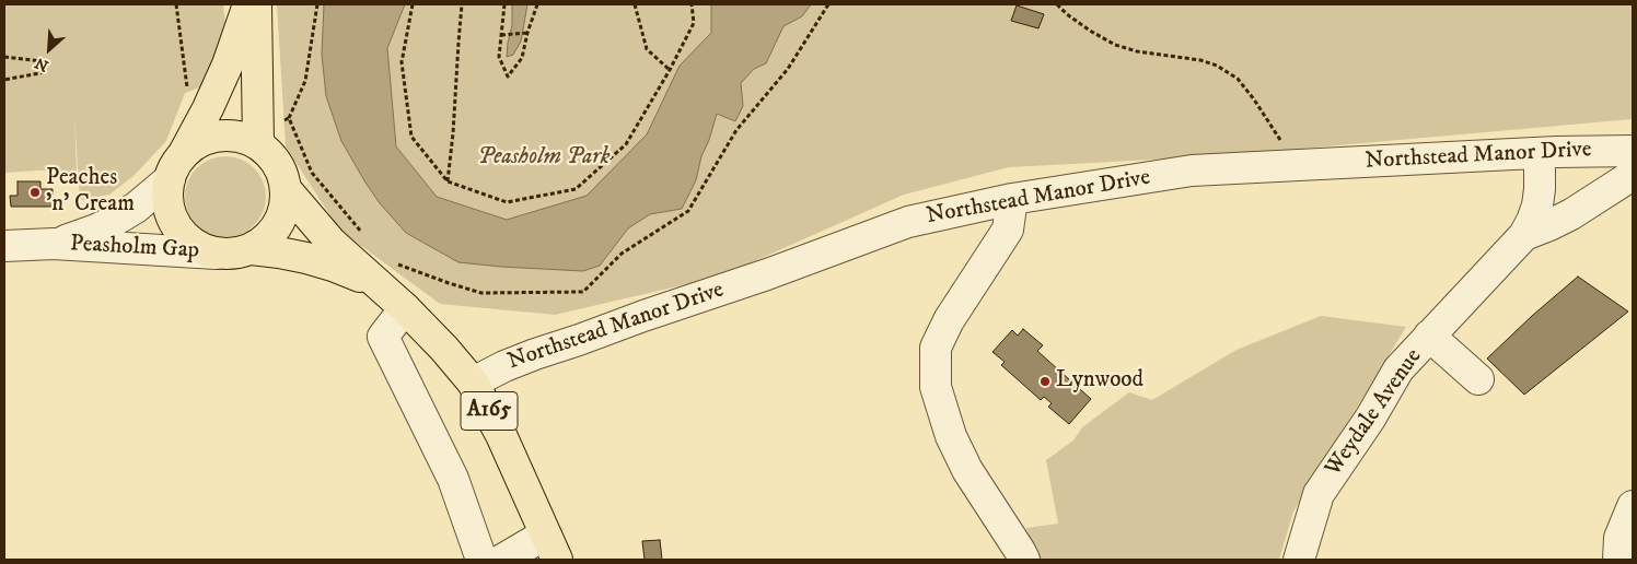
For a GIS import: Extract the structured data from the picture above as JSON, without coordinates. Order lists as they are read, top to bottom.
{
  "streets": {
    "main road": ["A165"],
    "street": ["Northstead Manor Drive", "Peasholm Gap", "Weydale Avenue"]
  },
  "crossings": [
    ["Northstead Manor Drive", "A165"],
    ["Northstead Manor Drive", "Weydale Avenue"],
    ["Peasholm Gap", "A165"]
  ],
  "parks": ["Peasholm Park"],
  "places": ["Peaches 'n' Cream", "Lynwood"],
  "north": "bottom left"
}
